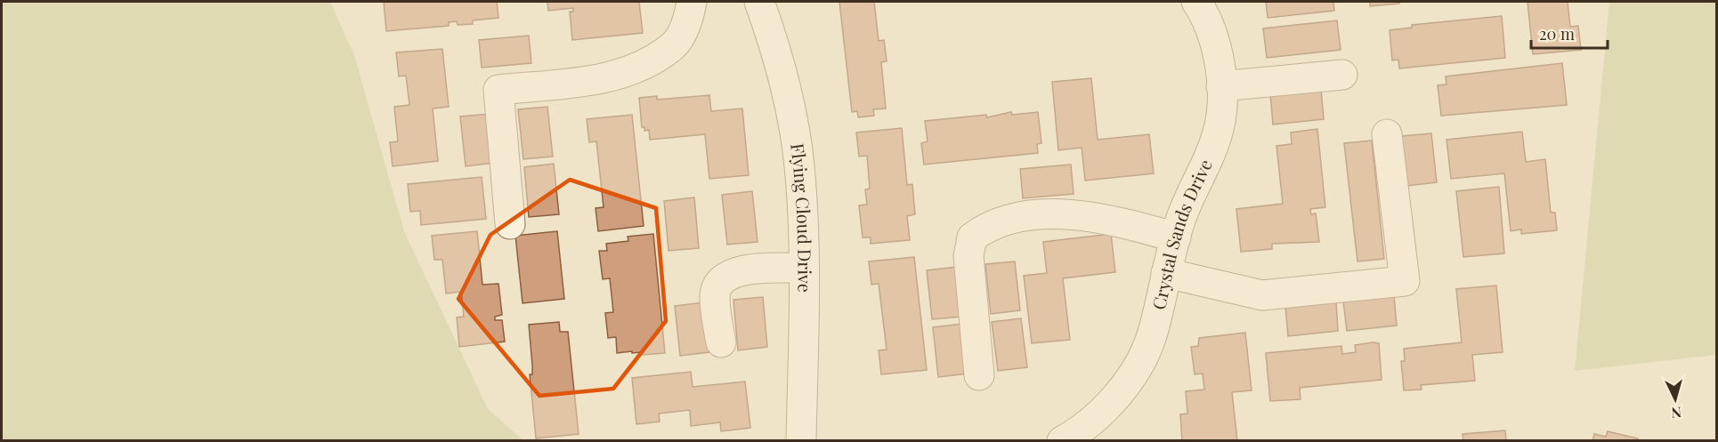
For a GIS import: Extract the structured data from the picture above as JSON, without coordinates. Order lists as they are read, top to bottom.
{
  "streets": {
    "street": ["Flying Cloud Drive", "Crystal Sands Drive"]
  },
  "scale_bar": "20 m",
  "north": "bottom"
}
